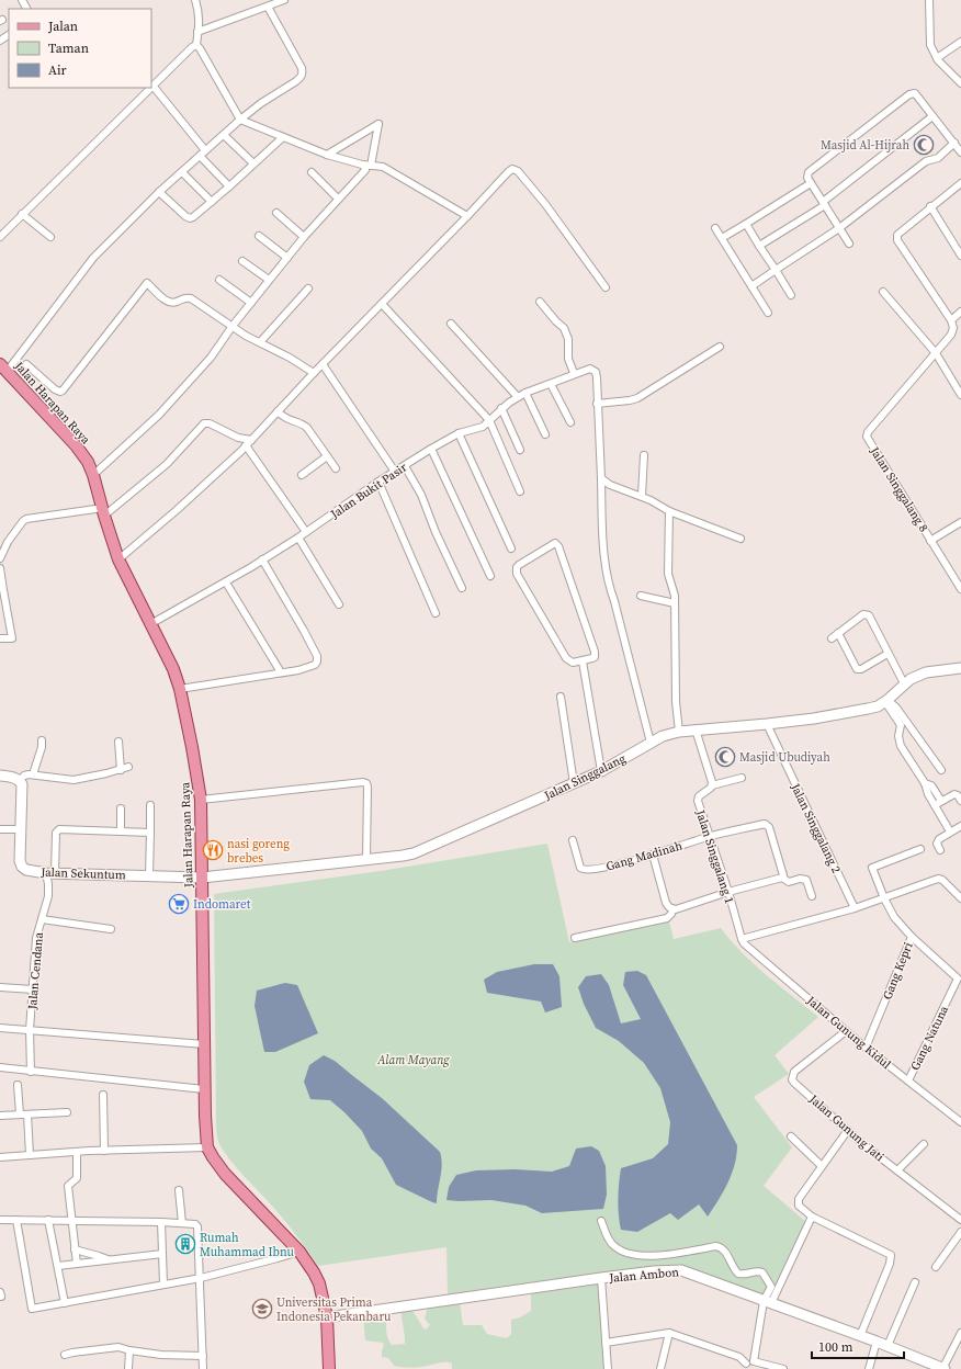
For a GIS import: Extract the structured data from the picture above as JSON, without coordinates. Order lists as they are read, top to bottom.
{
  "streets": {
    "main road": ["Jalan Harapan Raya"],
    "street": [
      "Jalan Singgalang 8",
      "Jalan Bukit Pasir",
      "Jalan Singgalang",
      "Jalan Singgalang 2",
      "Gang Madinah",
      "Jalan Singgalang 1",
      "Jalan Sekuntum",
      "Jalan Cendana",
      "Gang Kepri",
      "Jalan Gunung Kidul",
      "Gang Natuna",
      "Jalan Gunung Jati",
      "Jalan Ambon"
    ]
  },
  "crossings": [
    ["Jalan Harapan Raya", "Jalan Bukit Pasir"],
    ["Jalan Harapan Raya", "Jalan Singgalang"],
    ["Jalan Harapan Raya", "Jalan Sekuntum"],
    ["Jalan Harapan Raya", "Jalan Ambon"],
    ["Jalan Singgalang", "Jalan Singgalang 2"],
    ["Jalan Singgalang", "Jalan Sekuntum"],
    ["Gang Madinah", "Jalan Singgalang 1"],
    ["Jalan Singgalang 1", "Jalan Gunung Kidul"],
    ["Jalan Sekuntum", "Jalan Cendana"],
    ["Gang Kepri", "Jalan Gunung Kidul"],
    ["Gang Kepri", "Gang Natuna"],
    ["Jalan Gunung Kidul", "Gang Natuna"],
    ["Jalan Gunung Kidul", "Jalan Gunung Jati"]
  ],
  "parks": ["Alam Mayang"],
  "places": {
    "mosque": ["Masjid Al-Hijrah", "Masjid Ubudiyah"],
    "restaurant": ["nasi goreng brebes"],
    "supermarket": ["Indomaret"],
    "building": ["Rumah Muhammad Ibnu"],
    "school or university": ["Universitas Prima Indonesia Pekanbaru"]
  },
  "legend": ["Jalan", "Taman", "Air"],
  "scale_bar": "100 m"
}
